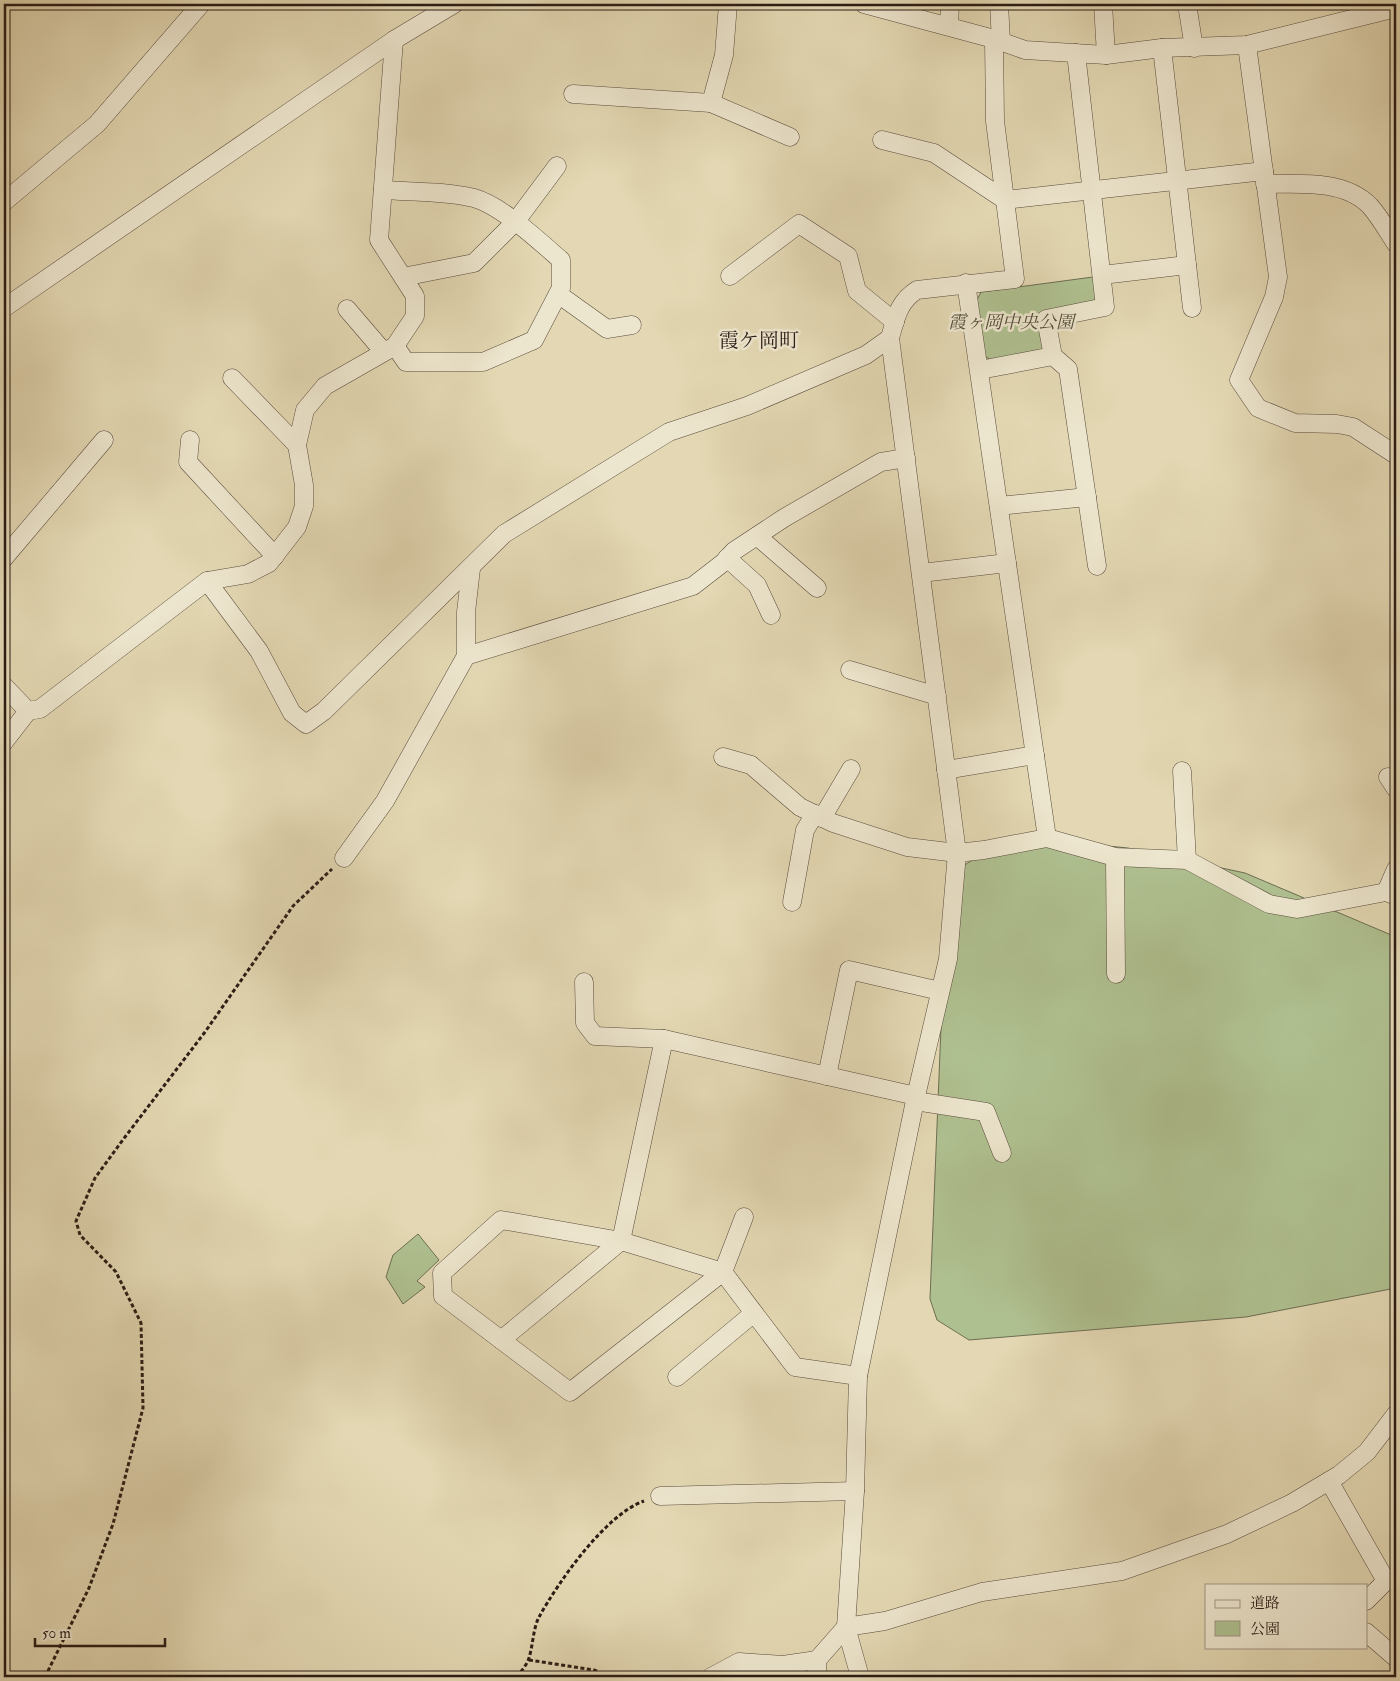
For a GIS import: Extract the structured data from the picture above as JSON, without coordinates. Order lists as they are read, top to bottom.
{
  "districts": ["霞ケ岡町"],
  "parks": ["霞ヶ岡中央公園"],
  "legend": ["道路", "公園"],
  "scale_bar": "50 m"
}
